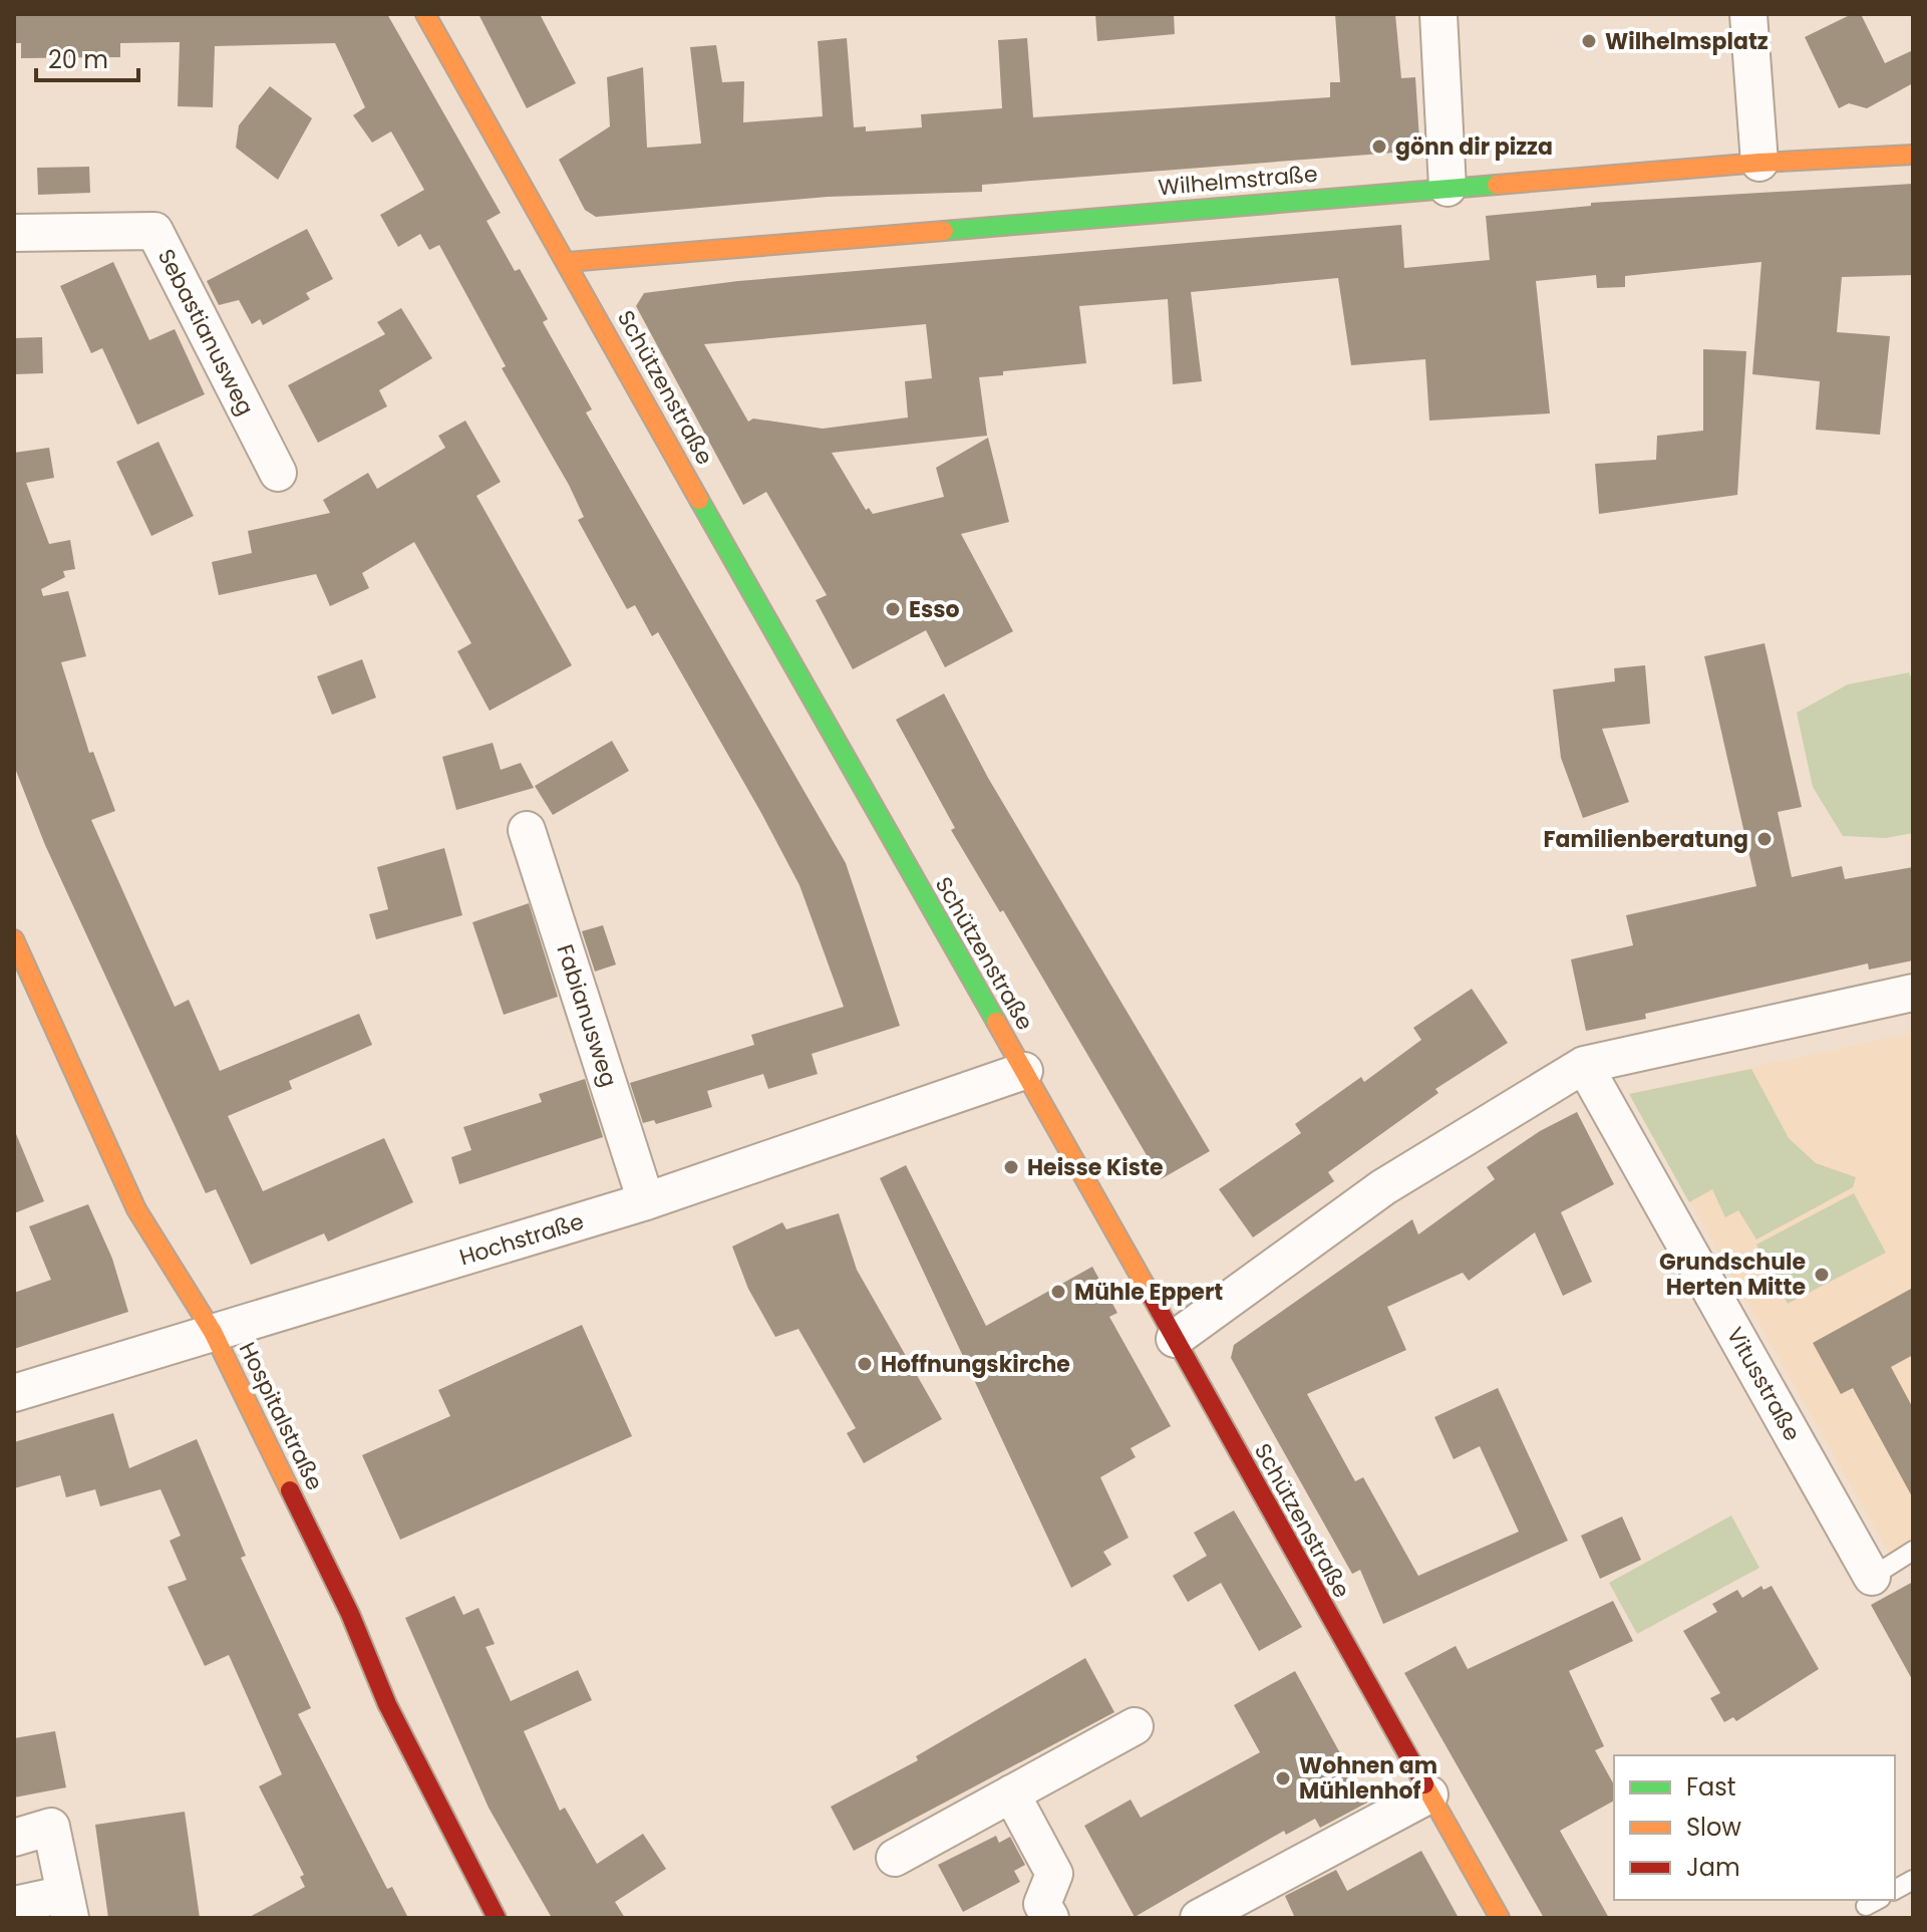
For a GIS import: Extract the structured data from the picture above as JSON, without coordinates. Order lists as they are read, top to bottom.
{
  "streets": {
    "street": [
      "Wilhelmstraße",
      "Sebastianusweg",
      "Schützenstraße",
      "Fabianusweg",
      "Hochstraße",
      "Vitusstraße",
      "Hospitalstraße"
    ]
  },
  "crossings": [
    ["Wilhelmstraße", "Schützenstraße"],
    ["Schützenstraße", "Hochstraße"],
    ["Fabianusweg", "Hochstraße"],
    ["Hochstraße", "Hospitalstraße"]
  ],
  "places": [
    "Wilhelmsplatz",
    "gönn dir pizza",
    "Esso",
    "Familienberatung",
    "Heisse Kiste",
    "Grundschule Herten Mitte",
    "Mühle Eppert",
    "Hoffnungskirche",
    "Wohnen am Mühlenhof"
  ],
  "legend": ["Fast", "Slow", "Jam"],
  "scale_bar": "20 m"
}
